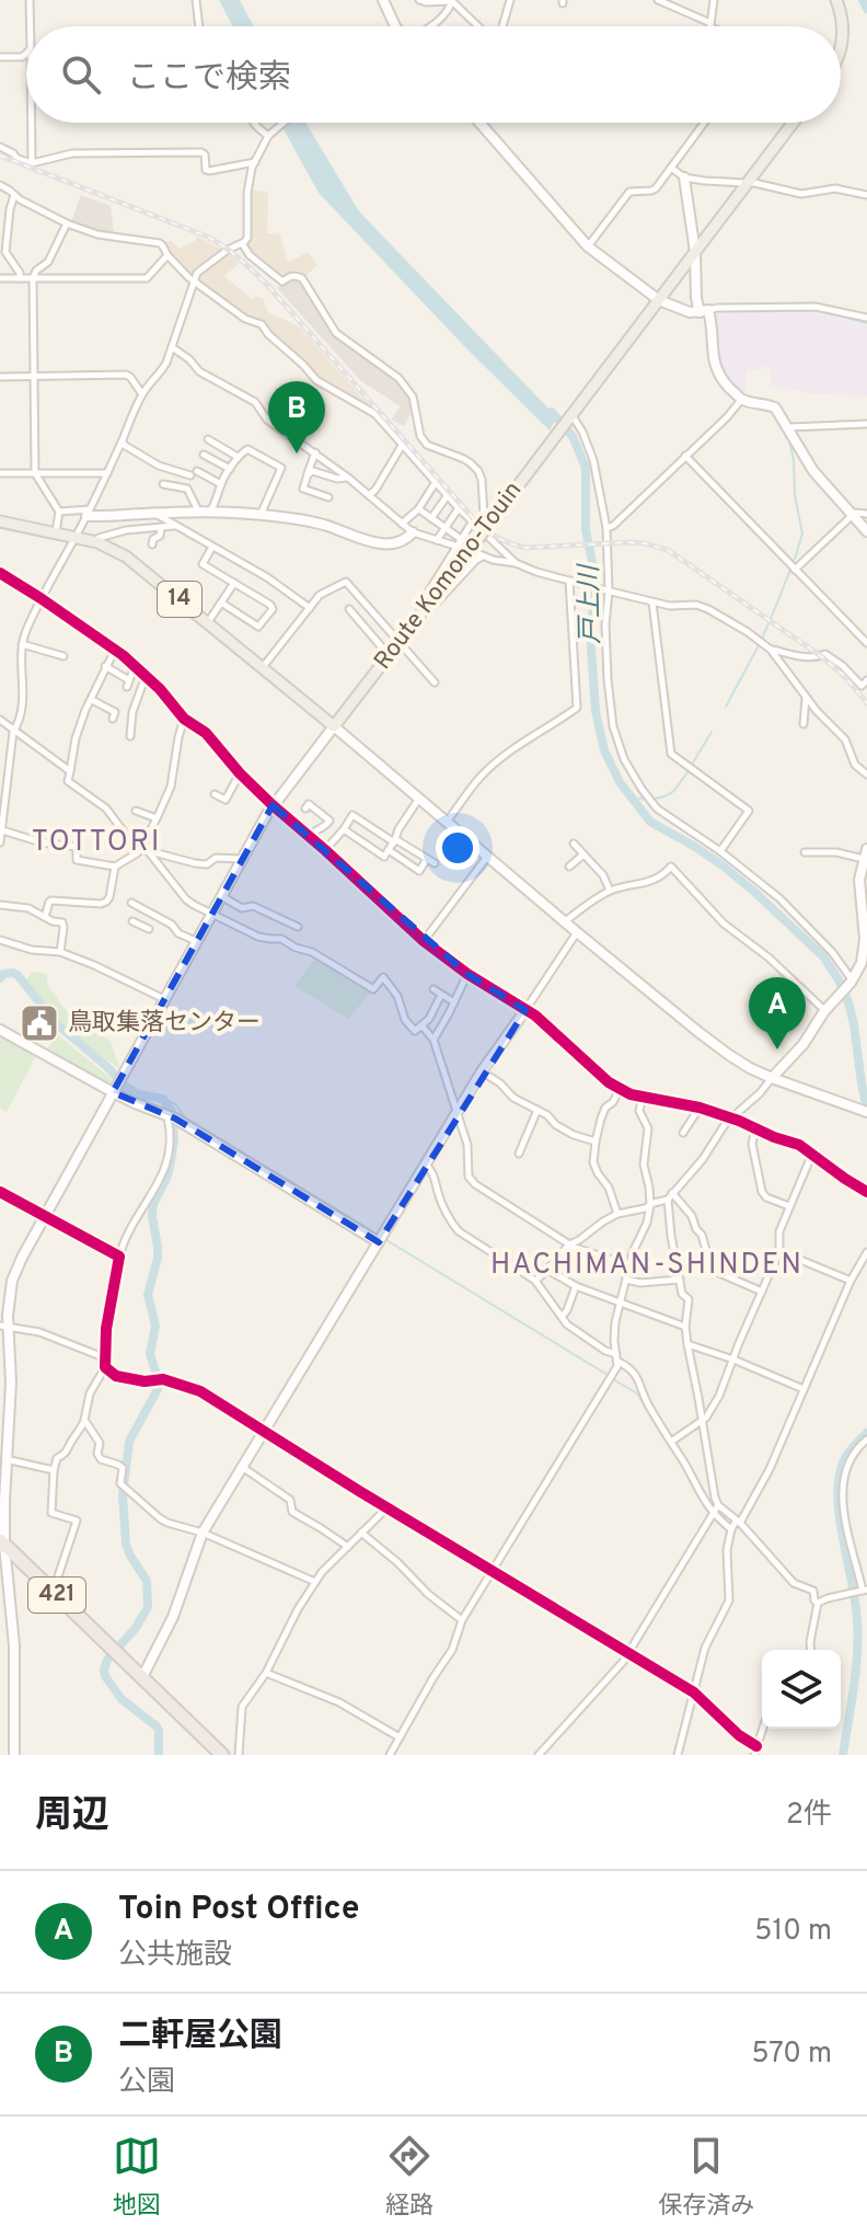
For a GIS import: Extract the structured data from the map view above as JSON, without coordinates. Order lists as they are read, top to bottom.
{
  "streets": {
    "highway": ["421"],
    "main road": ["Route Komono-Touin", "14"]
  },
  "crossings": [
    ["Route Komono-Touin", "14"]
  ],
  "districts": ["TOTTORI", "HACHIMAN-SHINDEN"],
  "water": ["戸上川"],
  "places": {
    "public building": ["鳥取集落センター"]
  },
  "page": {
    "search": "ここで検索",
    "pins": ["B", "A"],
    "heading": ["周辺", "2件"],
    "list": [
      {
        "mark": "A",
        "name": "Toin Post Office",
        "note": "公共施設",
        "value": "510 m"
      },
      {
        "mark": "B",
        "name": "二軒屋公園",
        "note": "公園",
        "value": "570 m"
      }
    ],
    "nav": ["地図", "経路", "保存済み"]
  }
}
